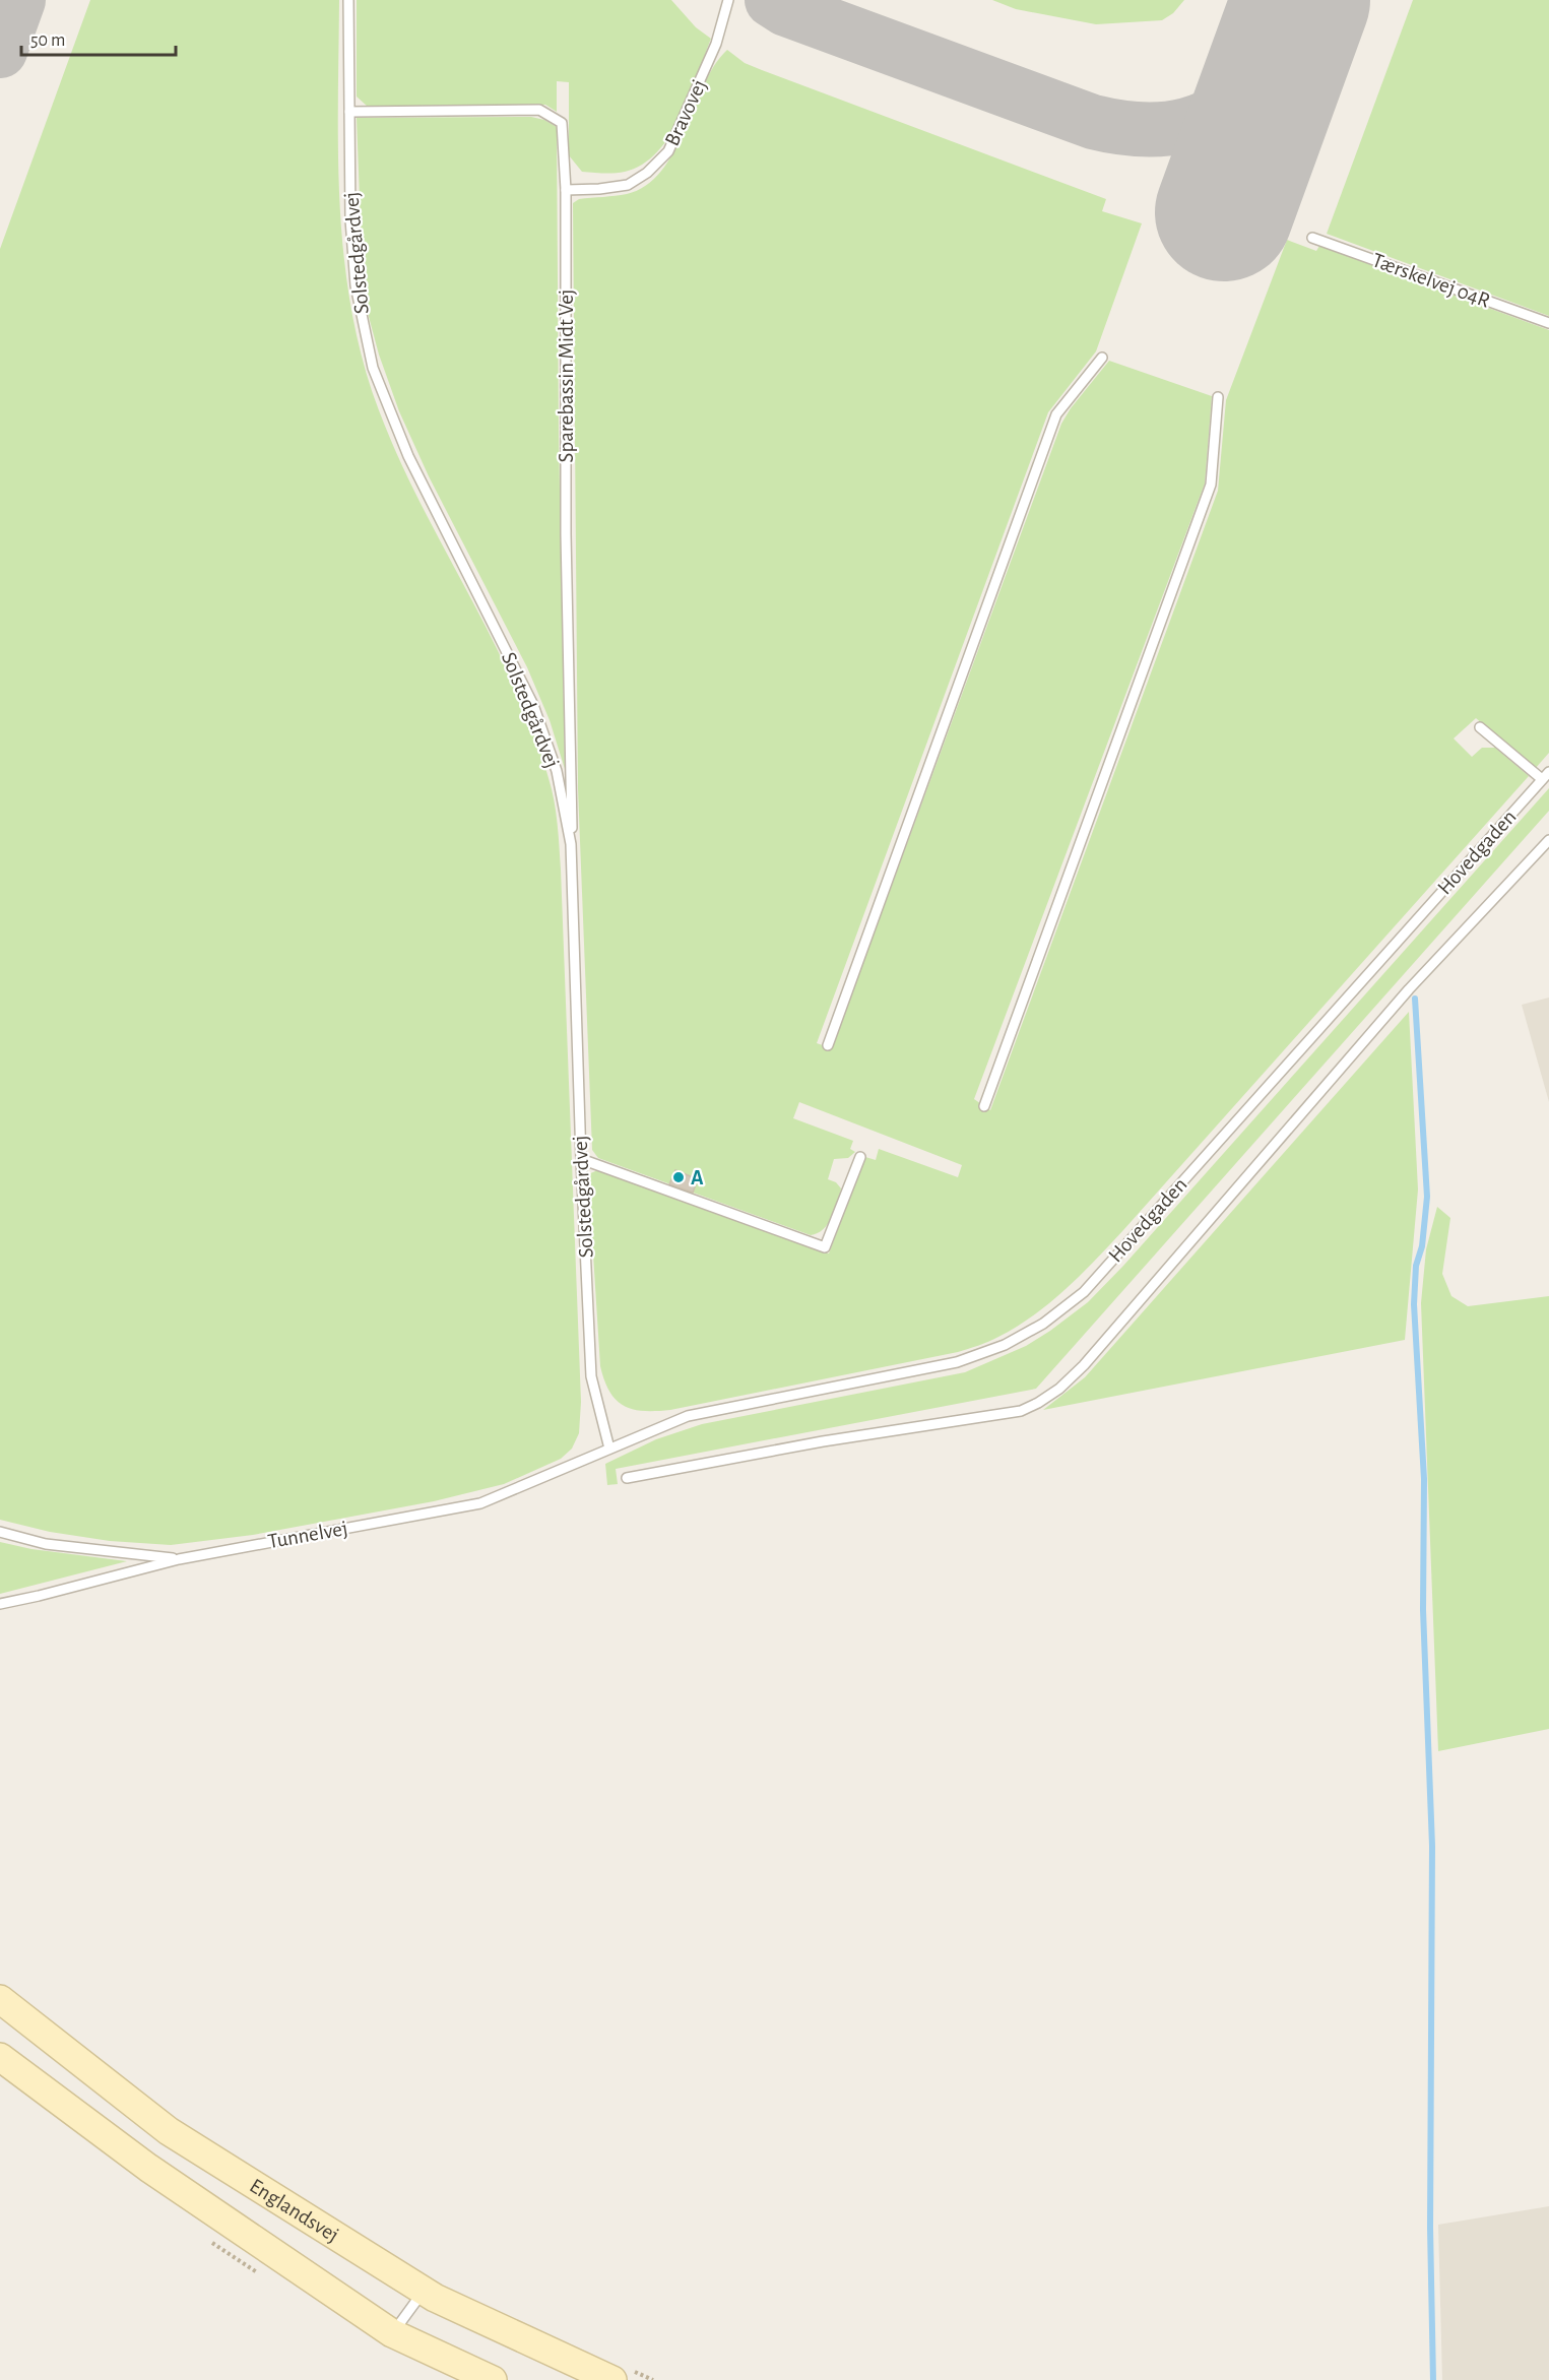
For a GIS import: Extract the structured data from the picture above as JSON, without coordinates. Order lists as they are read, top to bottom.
{
  "streets": {
    "main road": ["Englandsvej"],
    "lane": [
      "Bravovej",
      "Solstedgårdvej",
      "Tærskelvej 04R",
      "Sparebassin Midt Vej",
      "Hovedgaden",
      "Tunnelvej"
    ]
  },
  "crossings": [
    ["Bravovej", "Sparebassin Midt Vej"],
    ["Solstedgårdvej", "Sparebassin Midt Vej"],
    ["Solstedgårdvej", "Hovedgaden"],
    ["Solstedgårdvej", "Tunnelvej"],
    ["Hovedgaden", "Tunnelvej"]
  ],
  "places": ["A"],
  "scale_bar": "50 m"
}
